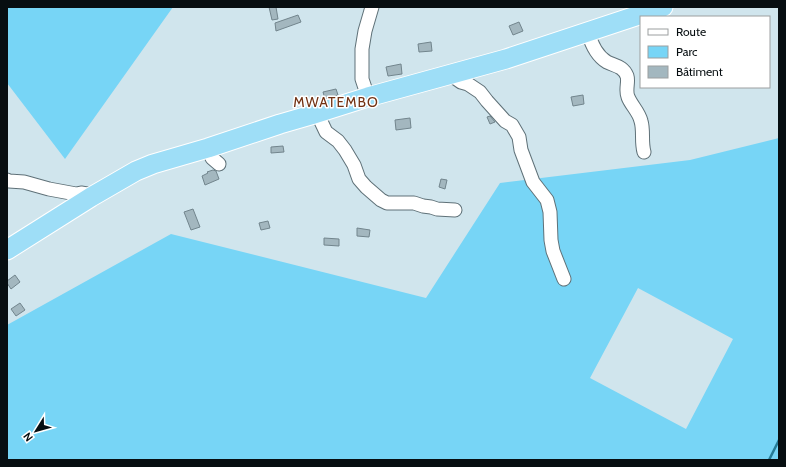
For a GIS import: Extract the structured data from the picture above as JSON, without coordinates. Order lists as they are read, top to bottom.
{
  "districts": ["MWATEMBO"],
  "legend": ["Route", "Parc", "Bâtiment"],
  "north": "bottom left"
}
